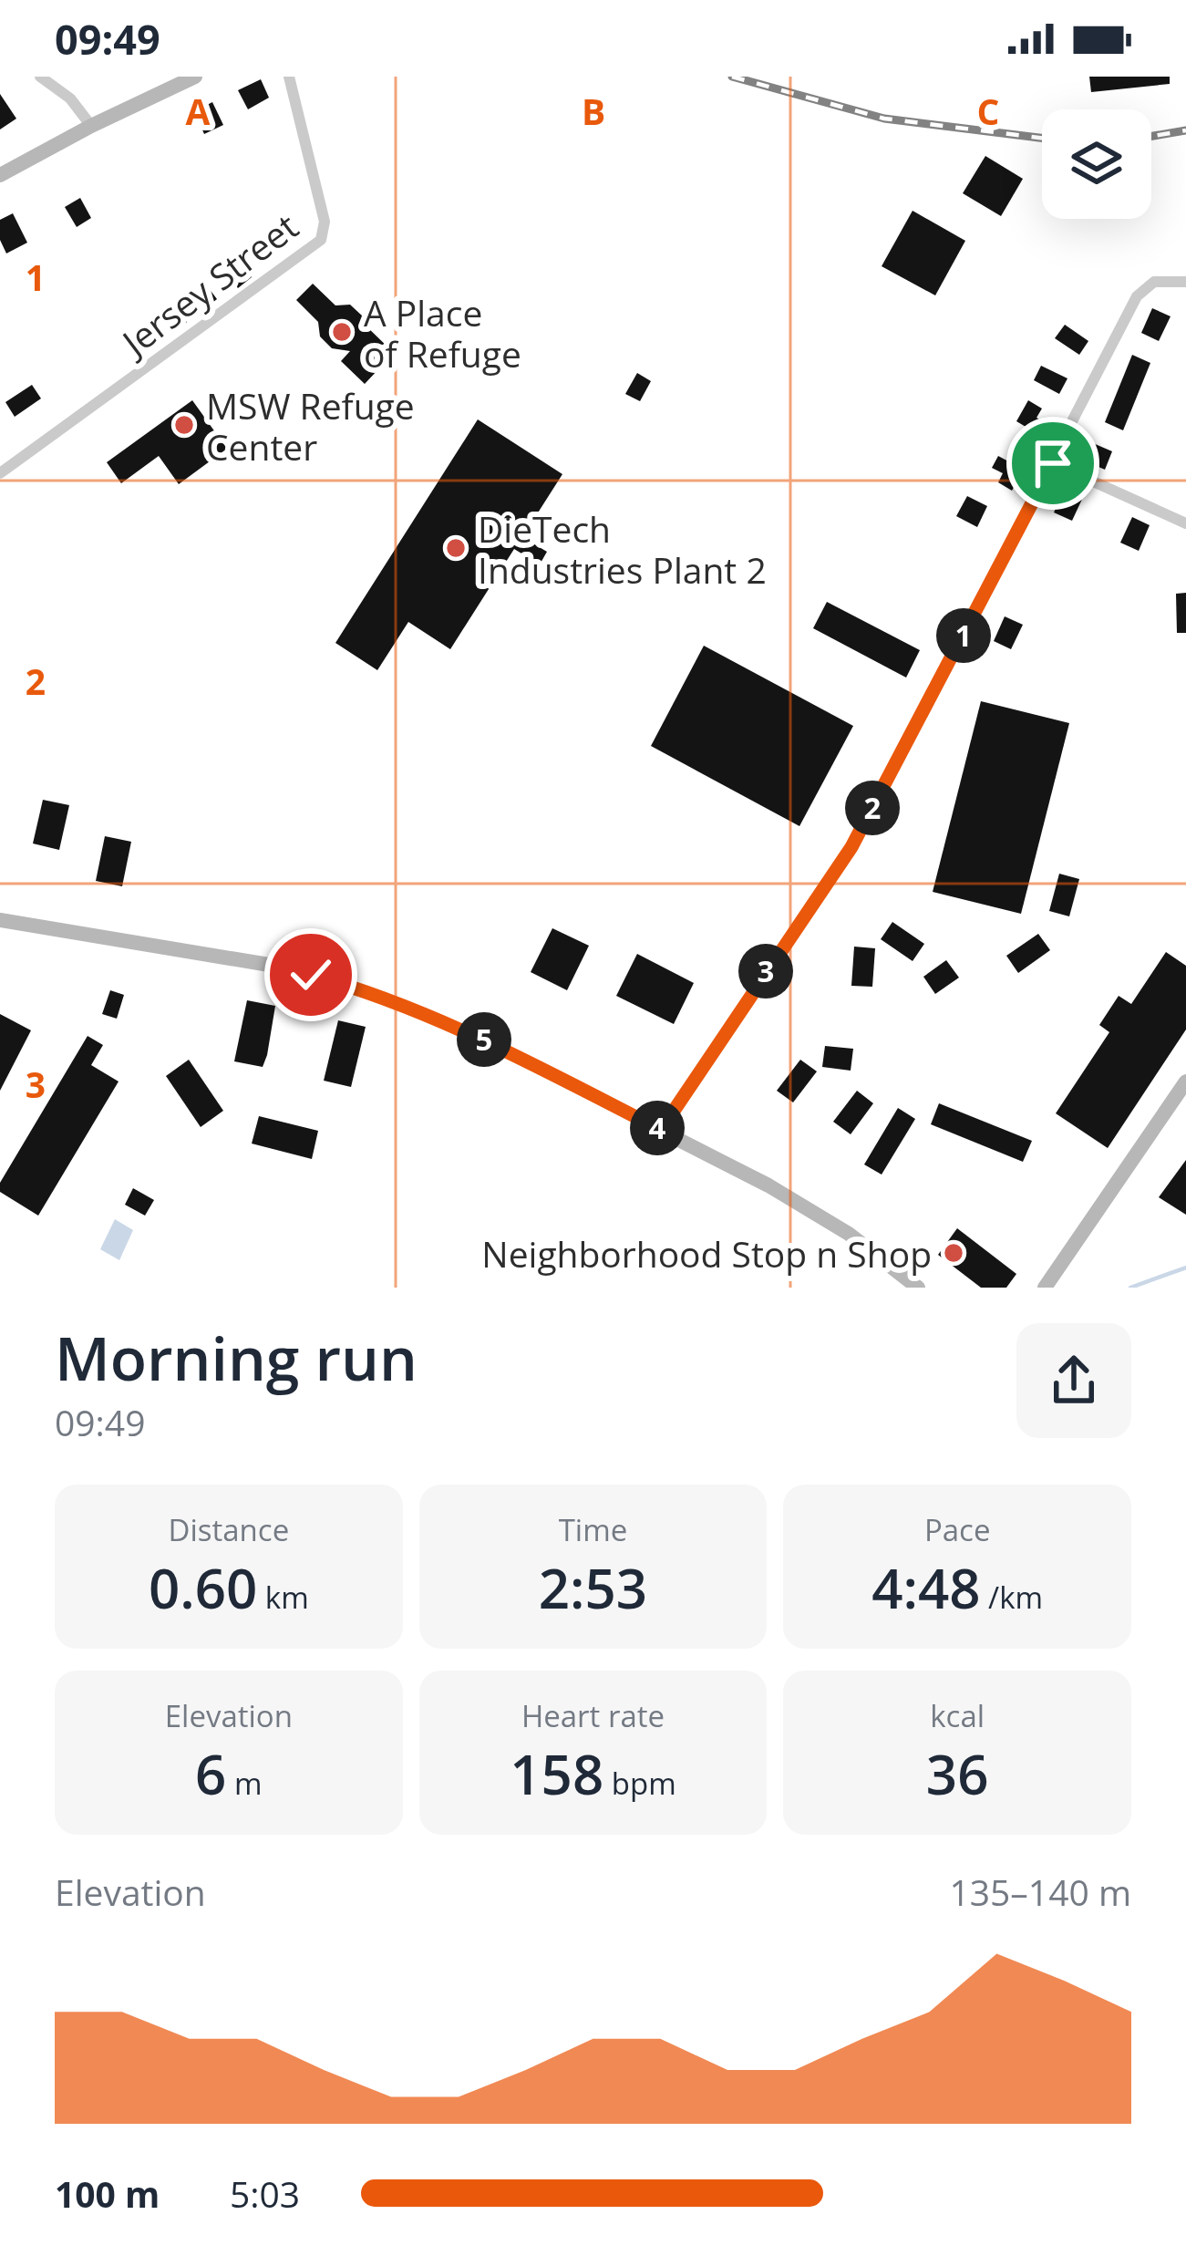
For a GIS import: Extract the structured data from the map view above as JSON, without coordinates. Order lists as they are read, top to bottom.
{
  "streets": {
    "street": ["Jersey Street"]
  },
  "places": [
    "A Place of Refuge",
    "MSW Refuge Center",
    "DieTech Industries Plant 2",
    "Neighborhood Stop n Shop"
  ],
  "page": {
    "status": "09:49",
    "pins": [
      "1",
      "2",
      "3",
      "5",
      "4"
    ],
    "heading": ["Morning run", "09:49"],
    "stats": [
      ["Distance", "0.60 km"],
      ["Time", "2:53"],
      ["Pace", "4:48 /km"],
      ["Elevation", "6 m"],
      ["Heart rate", "158 bpm"],
      ["kcal", "36"]
    ],
    "chart": ["Elevation", "135–140 m"],
    "list": [
      {
        "name": "100 m",
        "note": "5:03"
      }
    ]
  },
  "grid": {
    "columns": ["A", "B", "C"],
    "rows": ["1", "2", "3"]
  }
}
